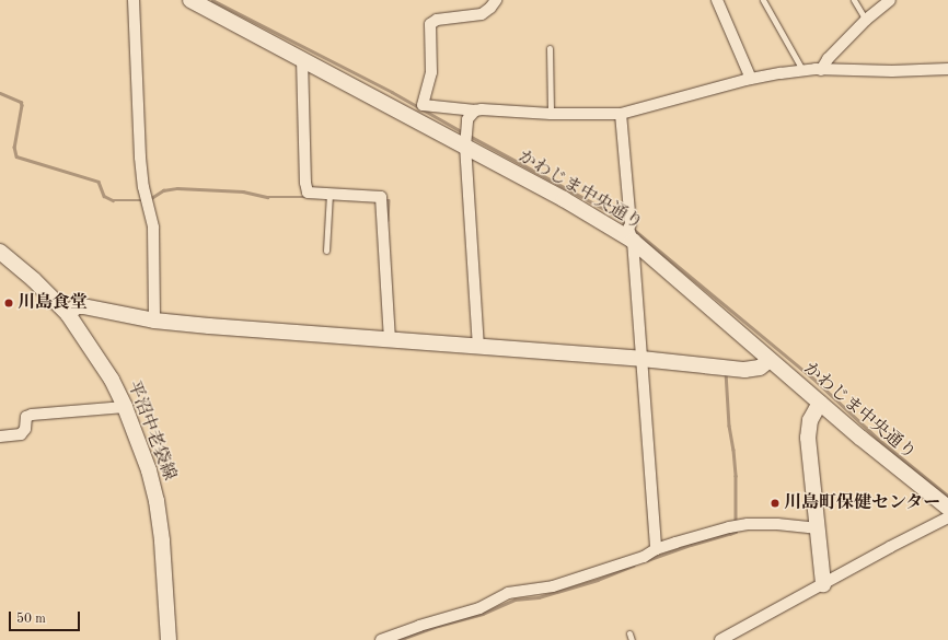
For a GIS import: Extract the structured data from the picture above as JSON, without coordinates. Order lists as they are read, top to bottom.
{
  "streets": {
    "street": ["かわじま中央通り", "平沼中老袋線"]
  },
  "places": ["川島食堂", "川島町保健センター"],
  "scale_bar": "50 m"
}
